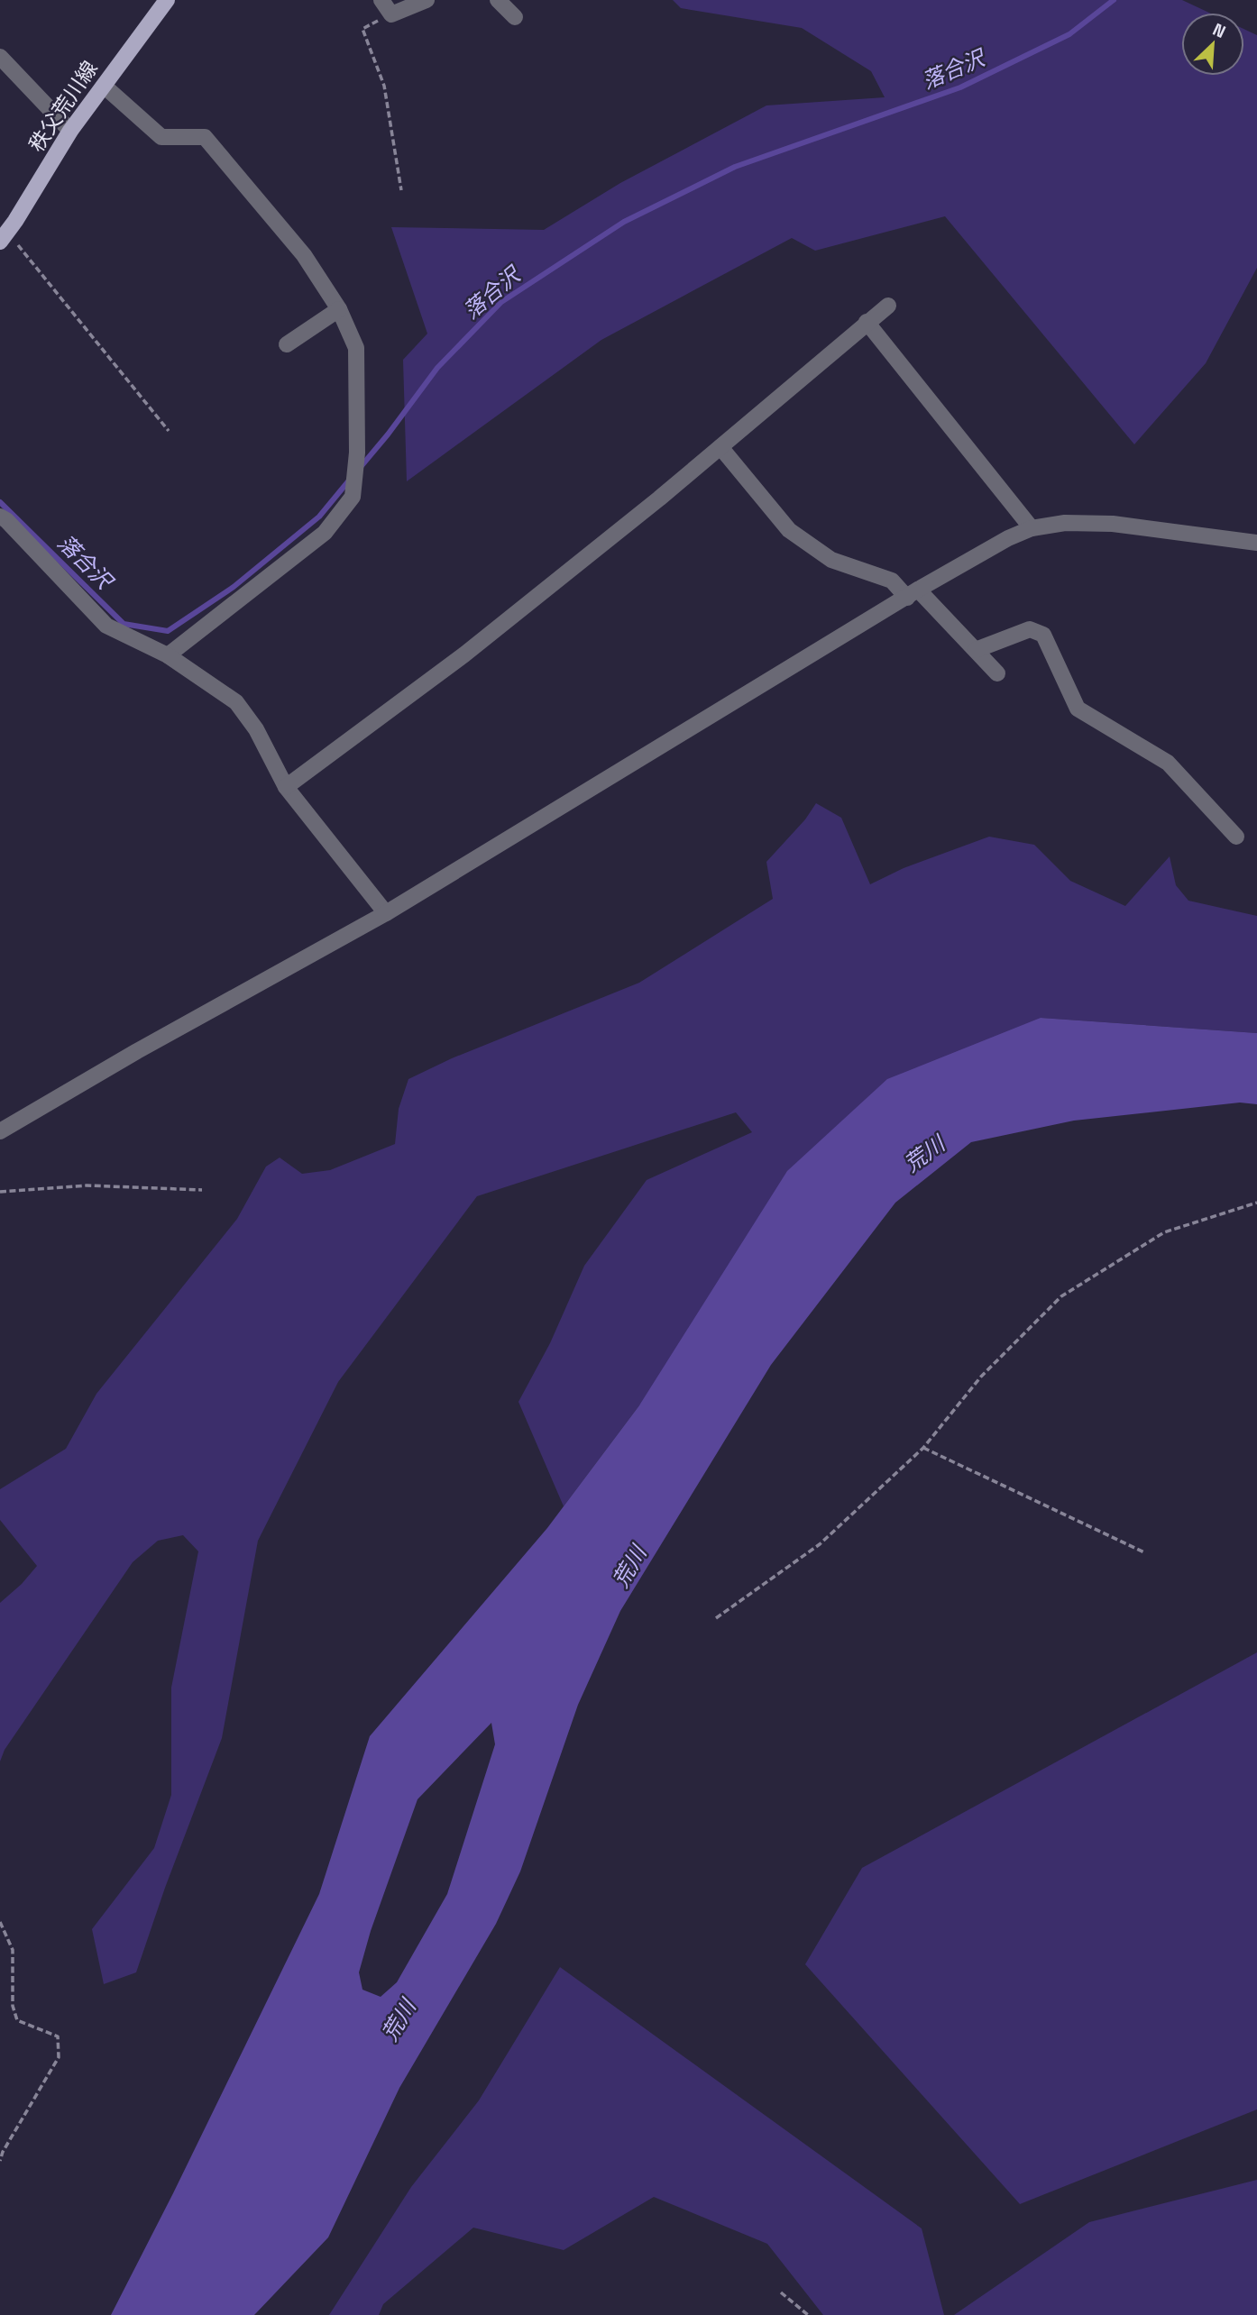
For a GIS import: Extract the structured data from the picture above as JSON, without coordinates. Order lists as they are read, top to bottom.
{
  "streets": {
    "main road": ["秩父荒川線"]
  },
  "water": ["落合沢", "荒川"],
  "north": "top right"
}
